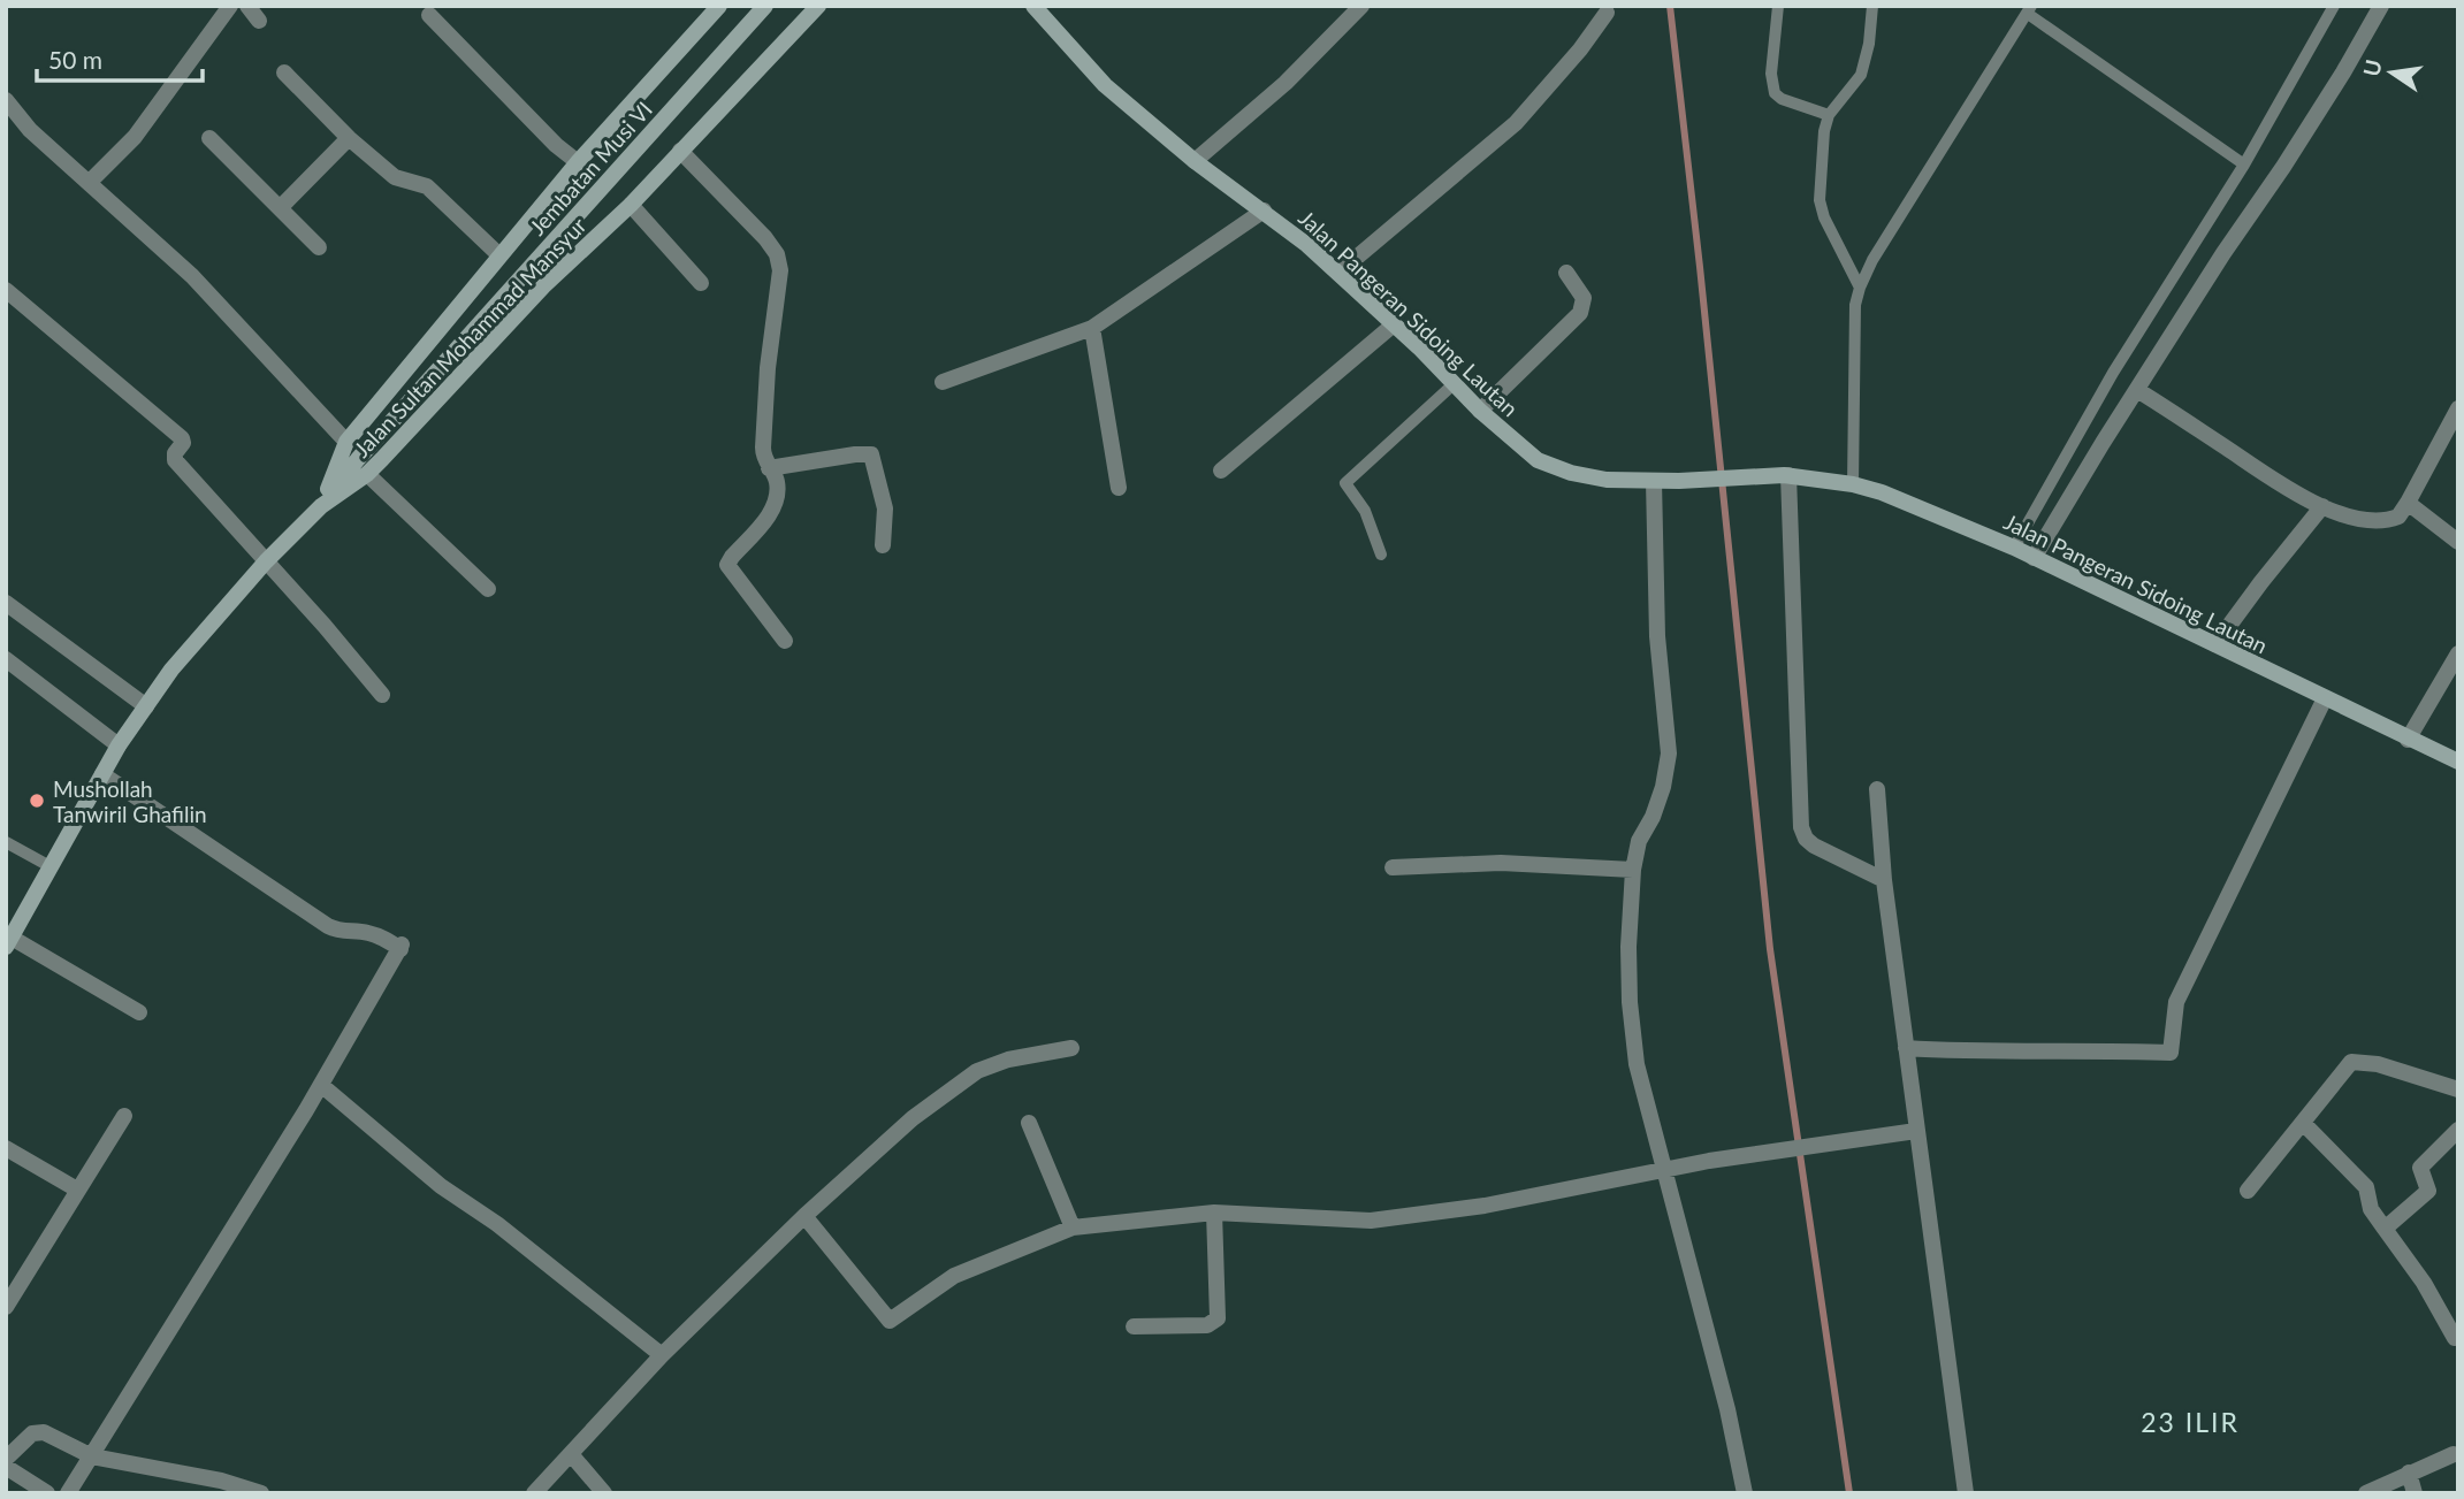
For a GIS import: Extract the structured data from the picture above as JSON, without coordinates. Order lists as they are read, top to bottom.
{
  "streets": {
    "street": ["Jembatan Musi VI", "Jalan Pangeran Sidoing Lautan", "Jalan Sultan Mohammad Mansyur"]
  },
  "crossings": [
    ["Jembatan Musi VI", "Jalan Sultan Mohammad Mansyur"]
  ],
  "districts": ["23 ILIR"],
  "places": ["Mushollah Tanwiril Ghafilin"],
  "scale_bar": "50 m",
  "north": "left"
}
